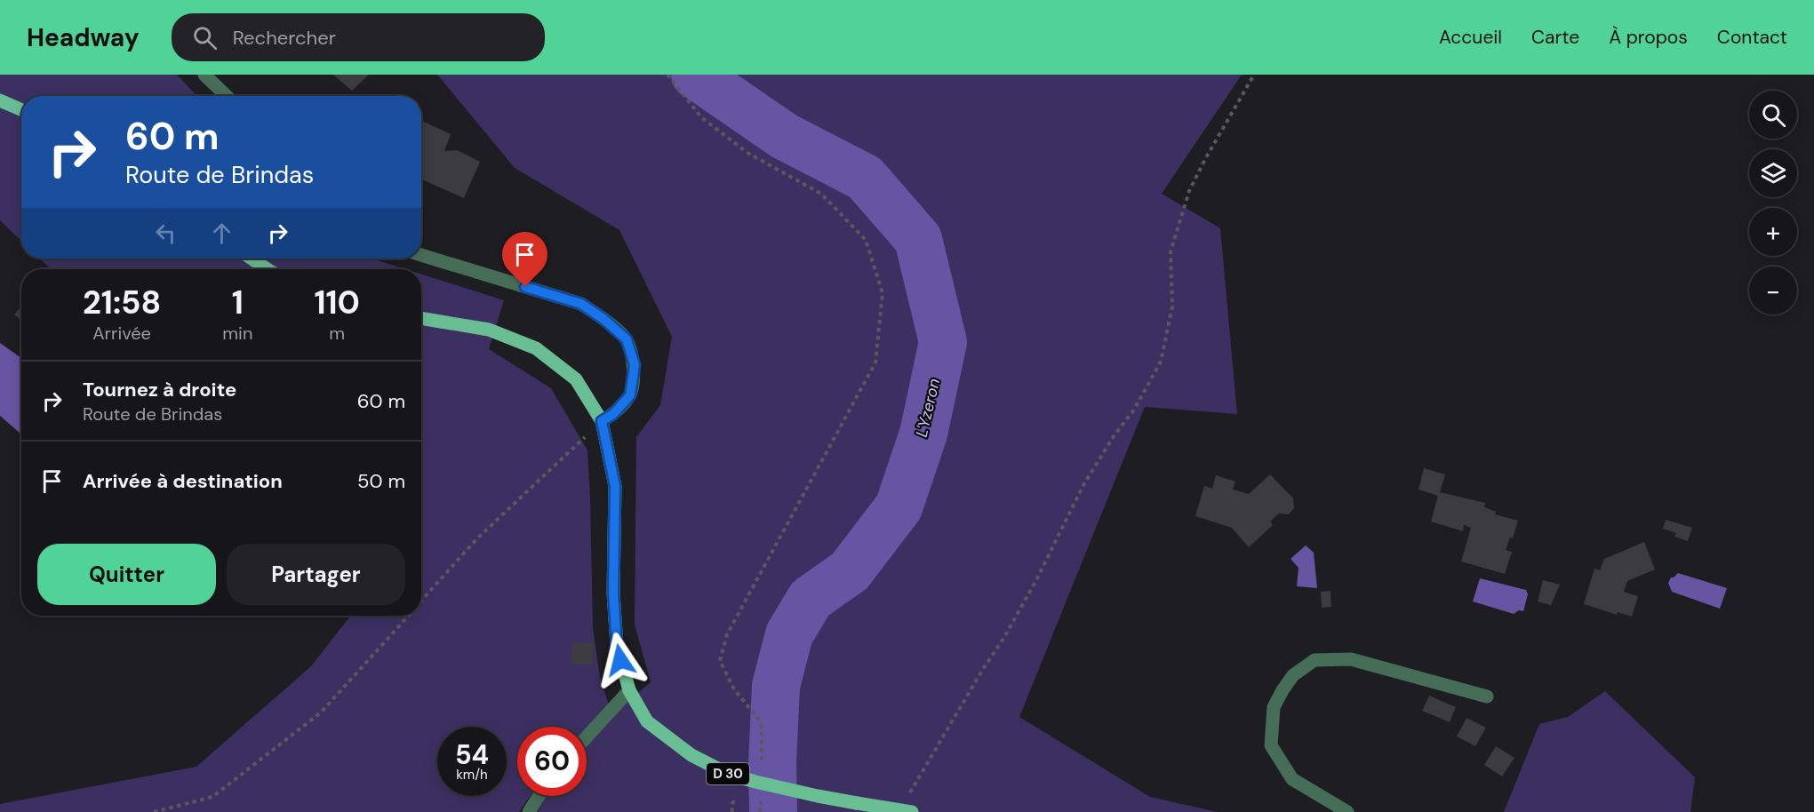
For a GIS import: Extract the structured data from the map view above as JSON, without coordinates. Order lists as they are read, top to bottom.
{
  "streets": {
    "main road": ["D 30"]
  },
  "water": ["L'Yzeron"],
  "page": {
    "header": "Headway",
    "search": "Rechercher",
    "nav": [
      "Accueil",
      "Carte",
      "À propos",
      "Contact"
    ],
    "map_buttons": ["+", "−"],
    "turn": ["60 m", "Route de Brindas"],
    "eta": [
      "21:58",
      "Arrivée",
      "1",
      "min",
      "110",
      "m"
    ],
    "list": [
      {
        "name": "Tournez à droite",
        "note": "Route de Brindas",
        "value": "60 m"
      },
      {
        "name": "Arrivée à destination",
        "value": "50 m"
      }
    ],
    "buttons": ["Quitter", "Partager"],
    "speed": "54 km/h",
    "limit": "60"
  }
}
